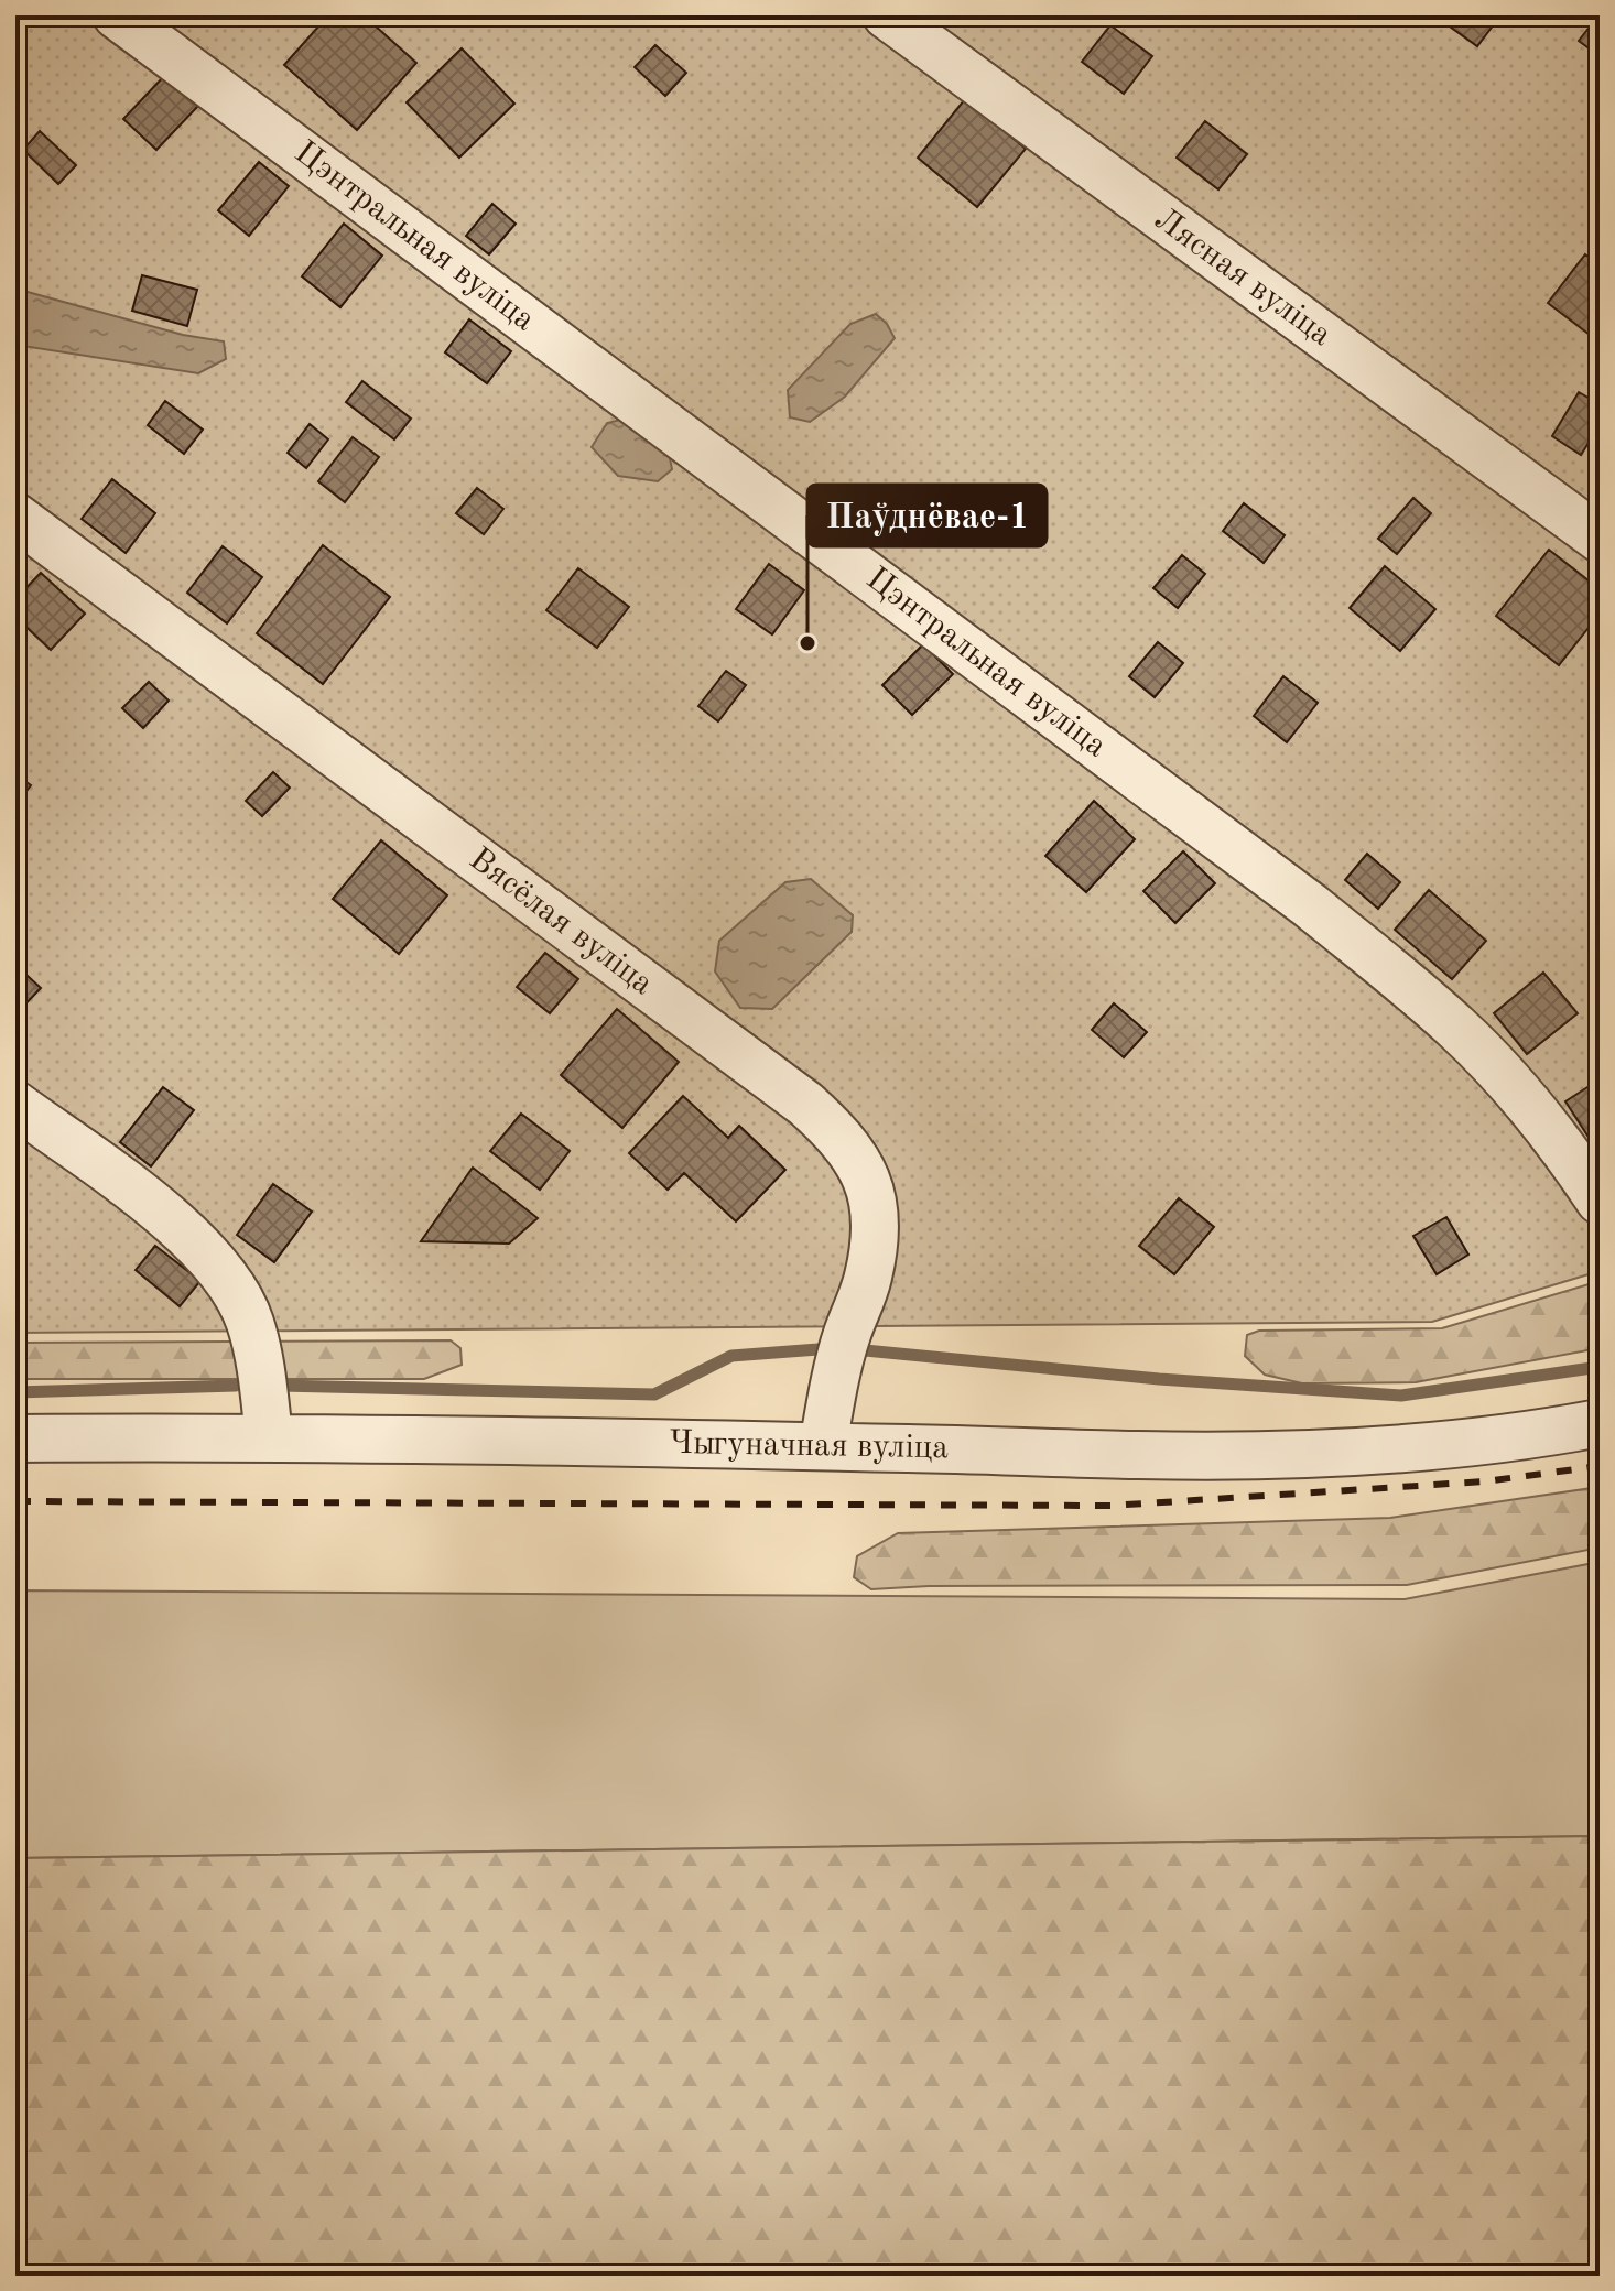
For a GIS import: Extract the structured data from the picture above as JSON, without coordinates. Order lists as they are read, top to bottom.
{
  "streets": {
    "lane": [
      "Цэнтральная вуліца",
      "Лясная вуліца",
      "Вясёлая вуліца",
      "Чыгуначная вуліца"
    ]
  },
  "crossings": [
    ["Вясёлая вуліца", "Чыгуначная вуліца"]
  ],
  "places": ["Паўднёвае-1"]
}
